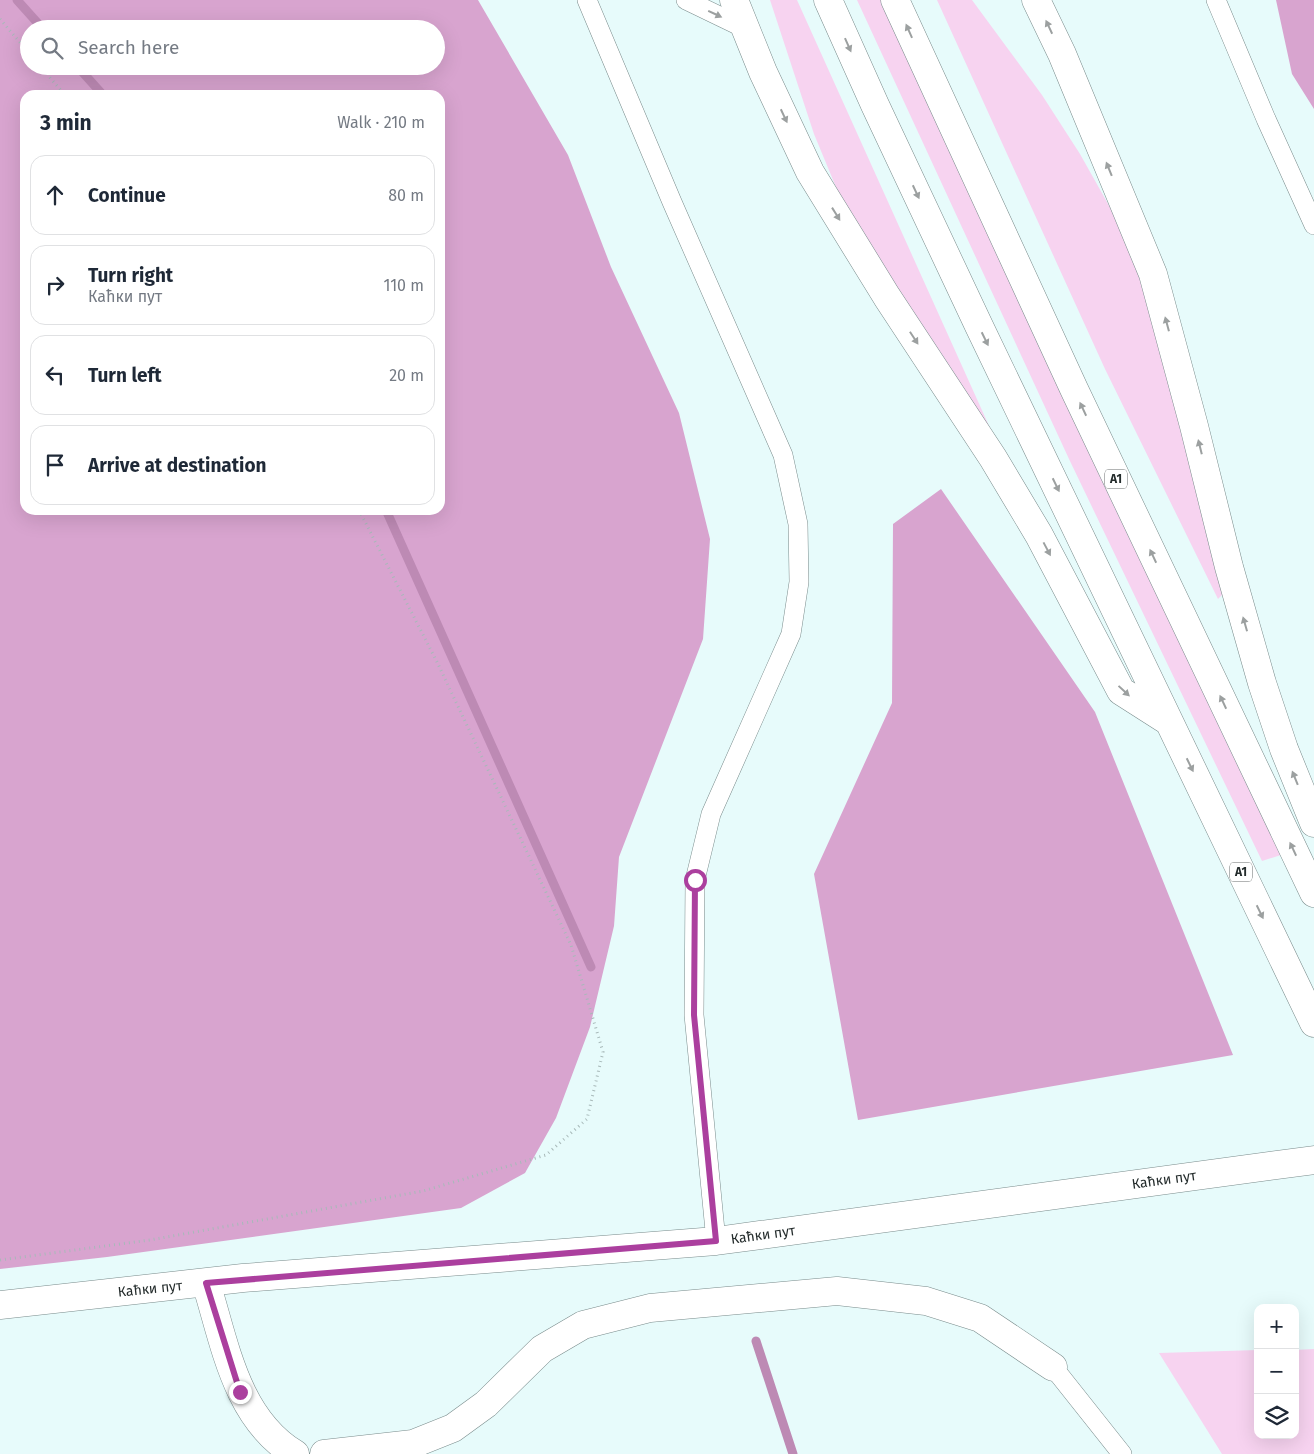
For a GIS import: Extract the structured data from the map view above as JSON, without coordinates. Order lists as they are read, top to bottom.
{
  "streets": {
    "main road": ["A1", "Каћки пут"]
  },
  "page": {
    "search": "Search here",
    "heading": ["3 min", "Walk · 210 m"],
    "list": [
      ["Continue", "80 m"],
      ["Turn right", "Каћки пут", "110 m"],
      ["Turn left", "20 m"],
      "Arrive at destination"
    ],
    "map_buttons": ["+", "−"]
  }
}
